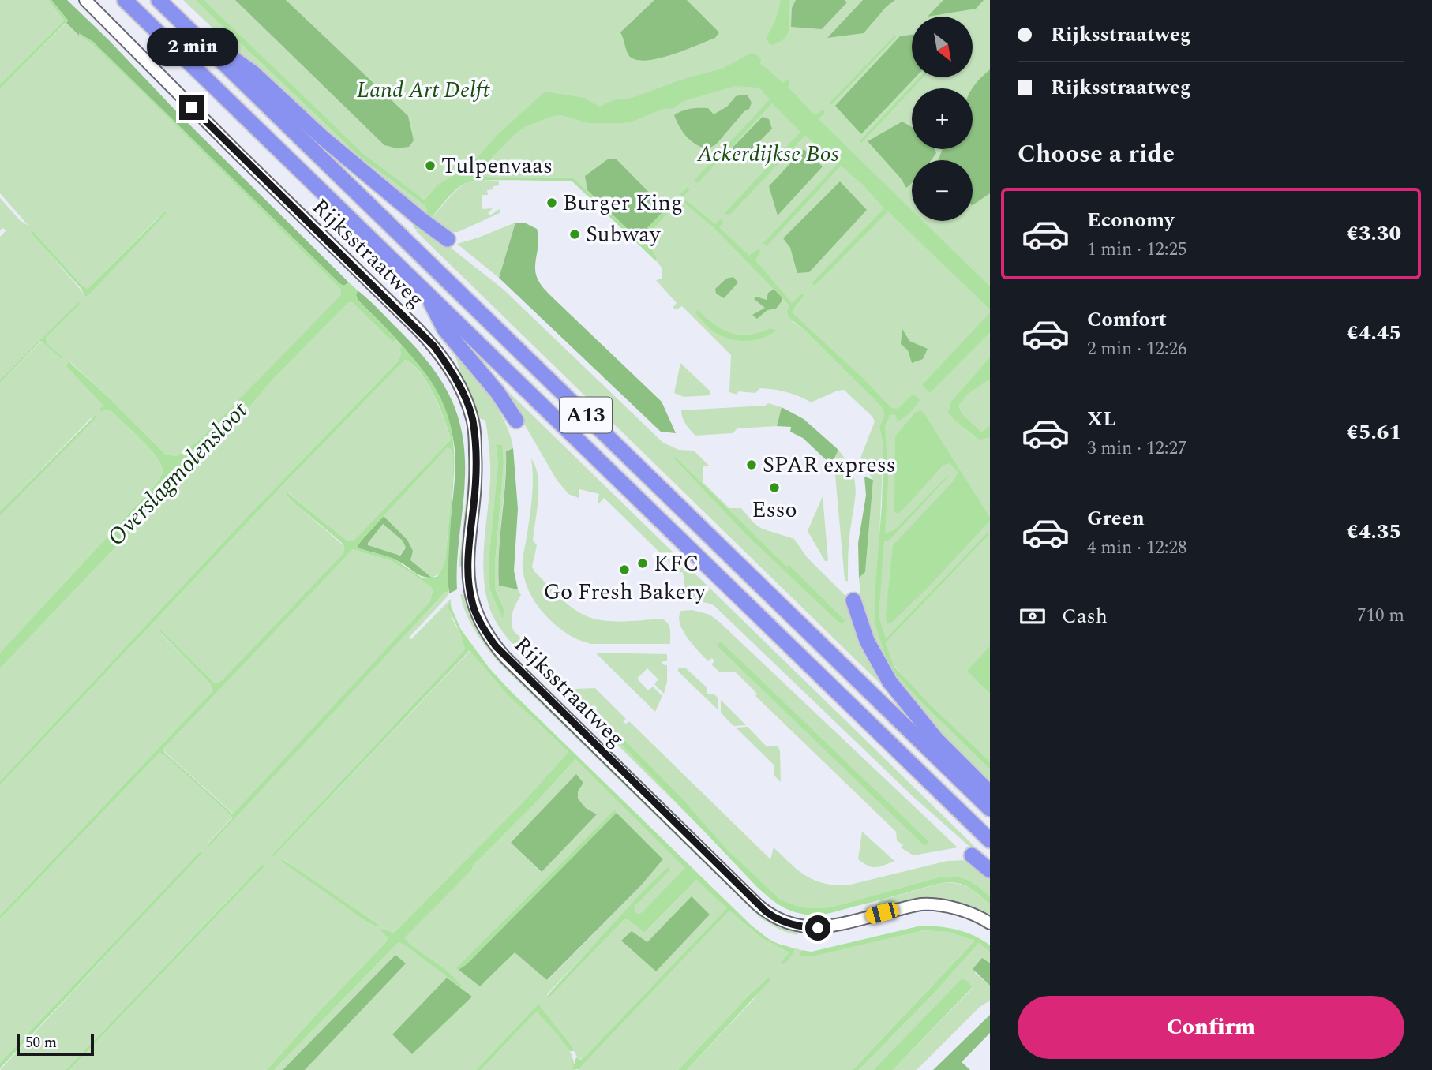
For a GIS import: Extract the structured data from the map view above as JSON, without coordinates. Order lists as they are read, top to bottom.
{
  "streets": {
    "highway": ["A13"],
    "street": ["Rijksstraatweg"]
  },
  "water": ["Overslagmolensloot"],
  "parks": ["Land Art Delft", "Ackerdijkse Bos"],
  "places": [
    "Tulpenvaas",
    "Burger King",
    "Subway",
    "SPAR express",
    "Esso",
    "KFC",
    "Go Fresh Bakery"
  ],
  "scale_bar": "50 m",
  "north": "bottom right",
  "page": {
    "banner": ["Rijksstraatweg", "Rijksstraatweg"],
    "map_buttons": ["+", "−"],
    "bubble": "2 min",
    "heading": "Choose a ride",
    "list": [
      {
        "name": "Economy",
        "note": "1 min · 12:25",
        "value": "€3.30"
      },
      {
        "name": "Comfort",
        "note": "2 min · 12:26",
        "value": "€4.45"
      },
      {
        "name": "XL",
        "note": "3 min · 12:27",
        "value": "€5.61"
      },
      {
        "name": "Green",
        "note": "4 min · 12:28",
        "value": "€4.35"
      }
    ],
    "pay": ["Cash", "710 m"],
    "buttons": "Confirm",
    "scale": "50 m"
  }
}
